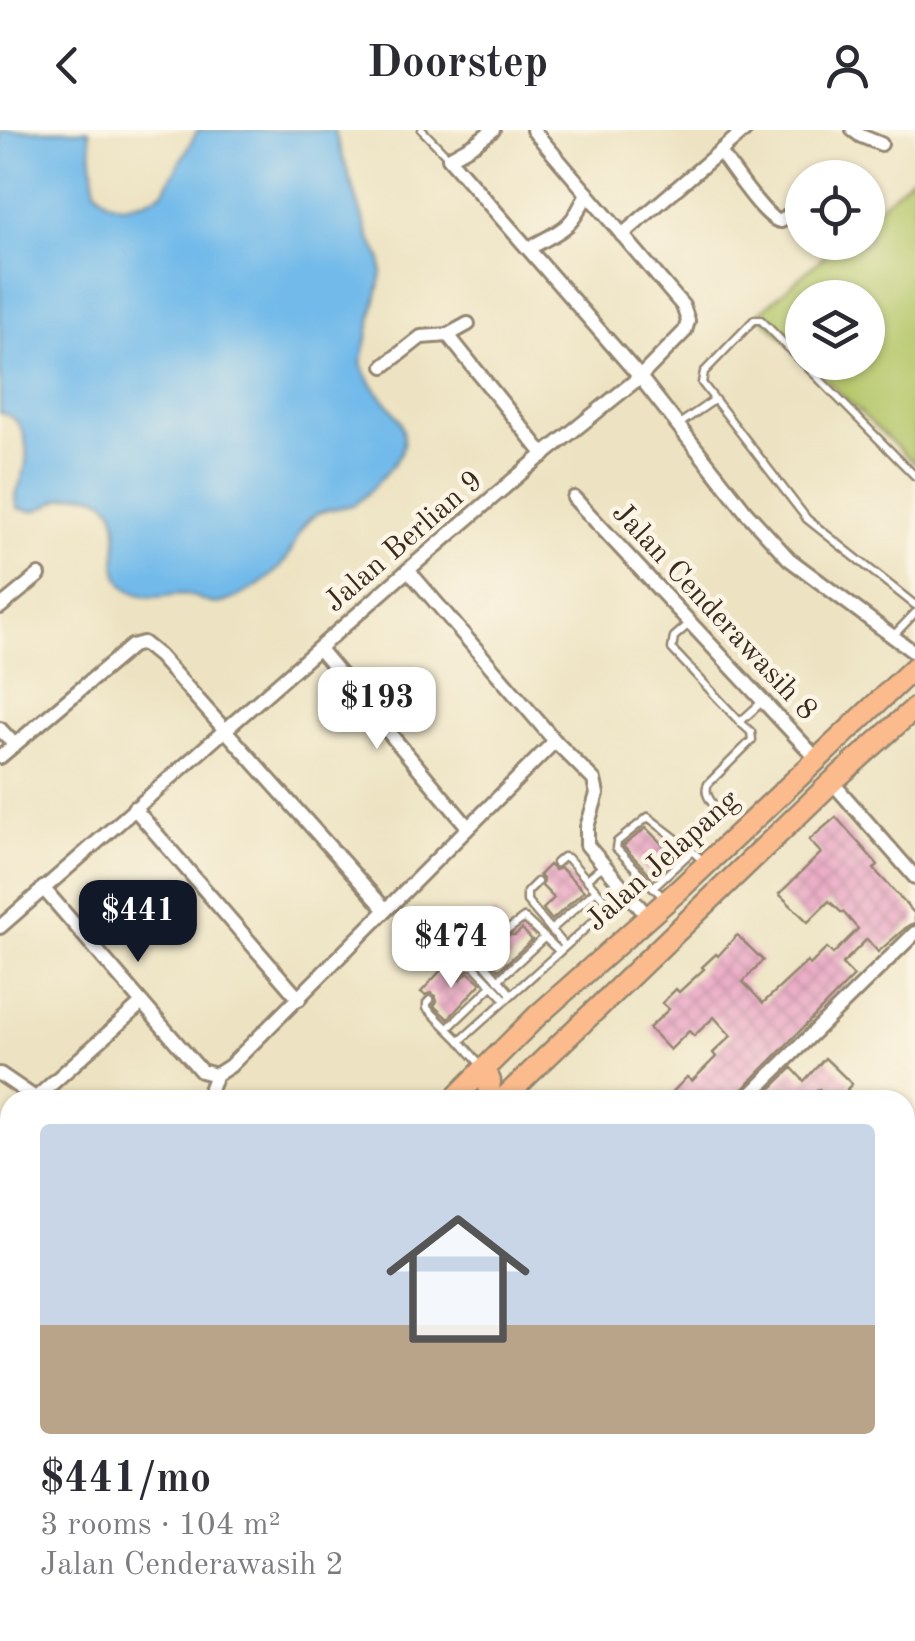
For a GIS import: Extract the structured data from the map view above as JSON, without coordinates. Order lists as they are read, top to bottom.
{
  "streets": {
    "main road": ["Jalan Jelapang"],
    "street": ["Jalan Berlian 9", "Jalan Cenderawasih 8"]
  },
  "crossings": [
    ["Jalan Cenderawasih 8", "Jalan Jelapang"]
  ],
  "page": {
    "header": "Doorstep",
    "price": ["$193", "$441", "$474"],
    "list": [
      {
        "name": "$441/mo",
        "note": "3 rooms · 104 m² · Jalan Cenderawasih 2"
      }
    ]
  }
}
